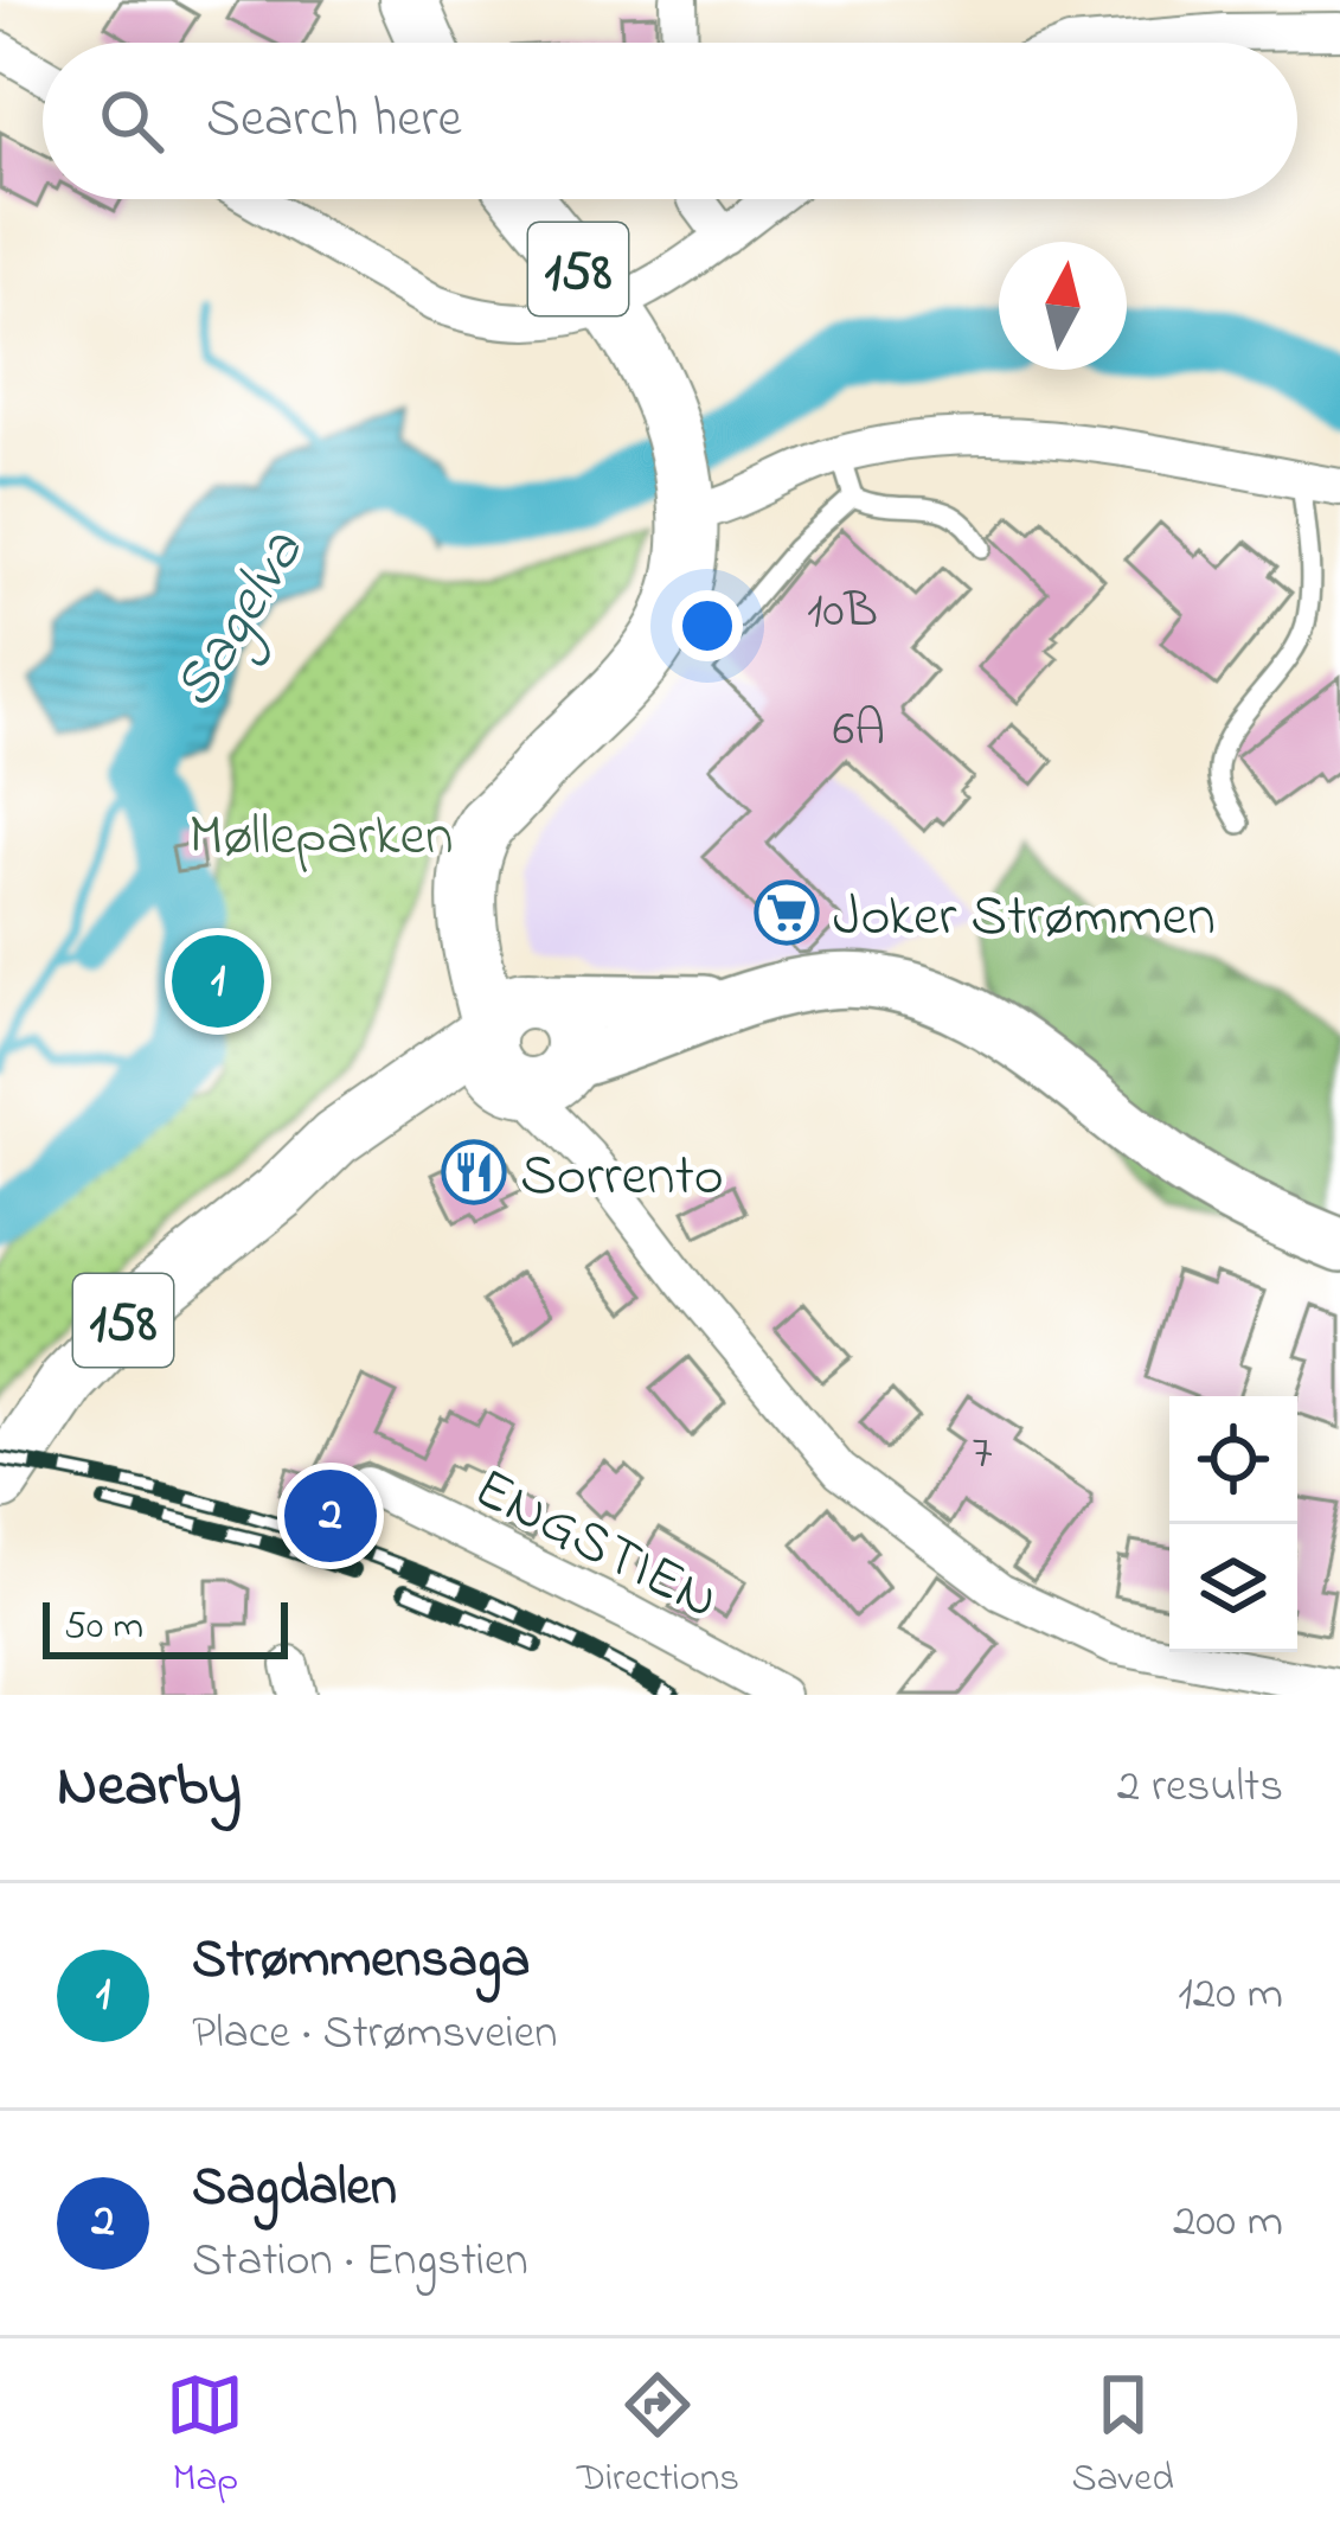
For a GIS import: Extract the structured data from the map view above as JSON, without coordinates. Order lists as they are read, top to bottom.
{
  "streets": {
    "main road": ["158"],
    "street": ["ENGSTIEN"]
  },
  "water": ["Sagelva"],
  "parks": ["Mølleparken"],
  "places": {
    "supermarket": ["Joker Strømmen"],
    "restaurant": ["Sorrento"]
  },
  "house_numbers": ["10B", "6A", "7"],
  "scale_bar": "50 m",
  "north": "top",
  "page": {
    "search": "Search here",
    "pins": ["1", "2"],
    "scale": "50 m",
    "heading": ["Nearby", "2 results"],
    "list": [
      {
        "mark": "1",
        "name": "Strømmensaga",
        "note": "Place · Strømsveien",
        "value": "120 m"
      },
      {
        "mark": "2",
        "name": "Sagdalen",
        "note": "Station · Engstien",
        "value": "200 m"
      }
    ],
    "nav": ["Map", "Directions", "Saved"]
  }
}
